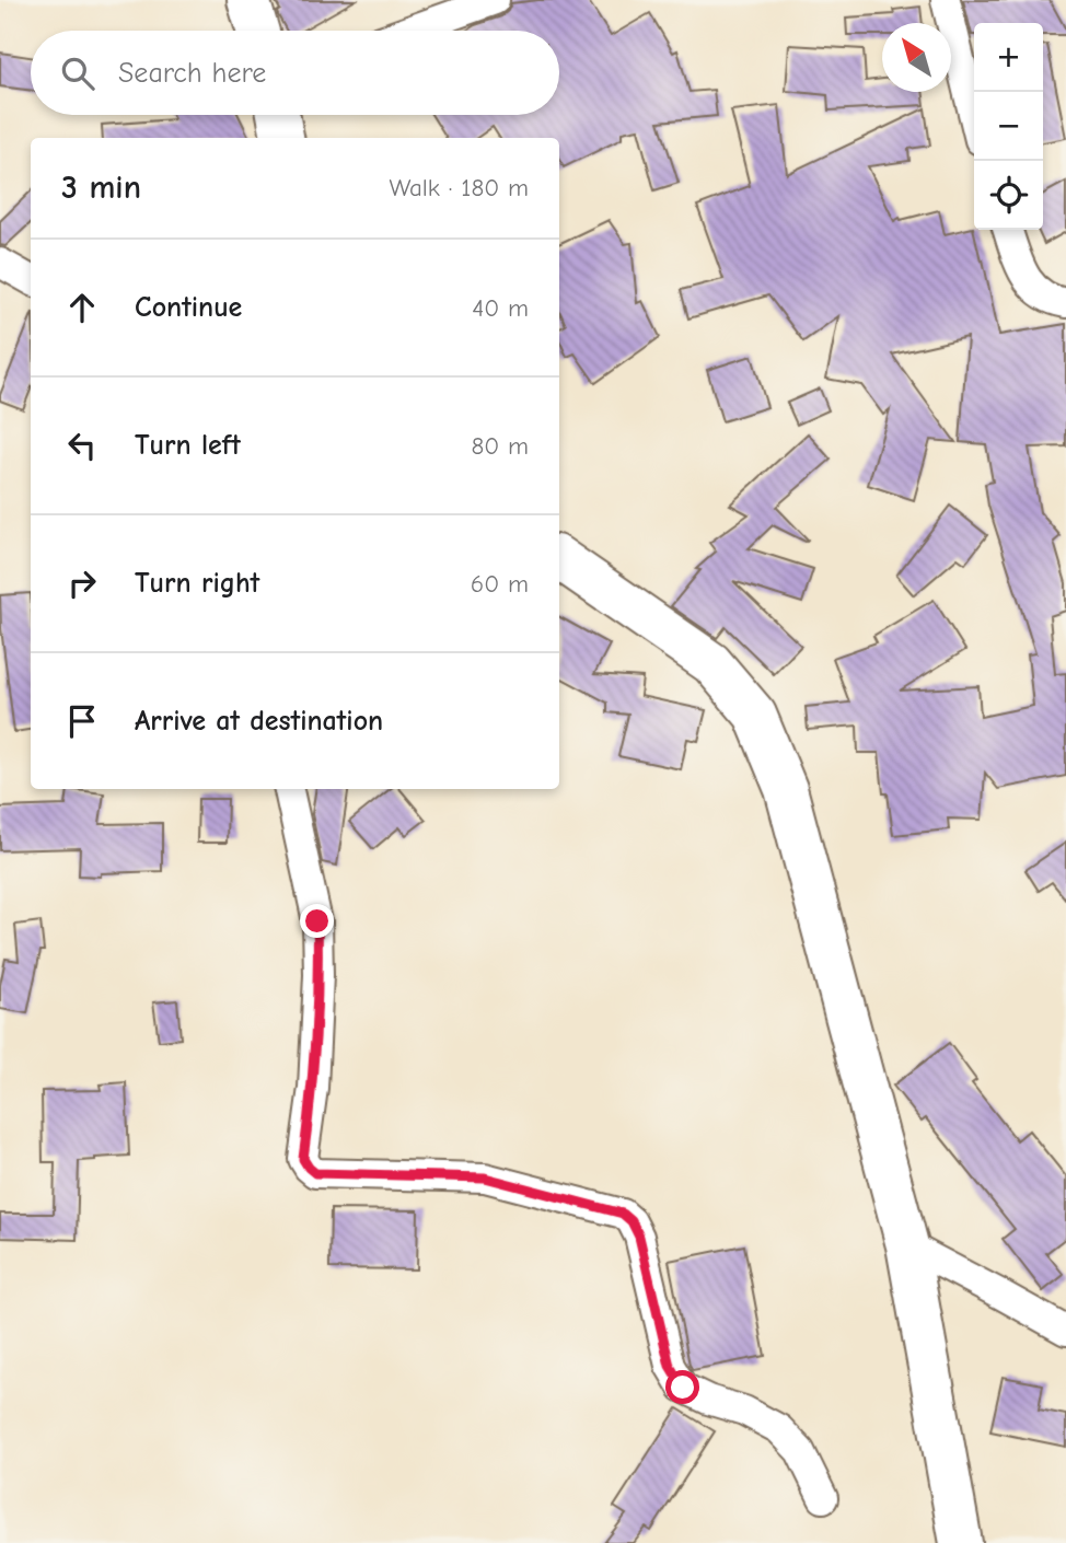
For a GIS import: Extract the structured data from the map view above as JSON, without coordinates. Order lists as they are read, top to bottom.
{
  "north": "top left",
  "page": {
    "map_buttons": ["+", "−"],
    "search": "Search here",
    "heading": ["3 min", "Walk · 180 m"],
    "list": [
      ["Continue", "40 m"],
      ["Turn left", "80 m"],
      ["Turn right", "60 m"],
      "Arrive at destination"
    ]
  }
}
